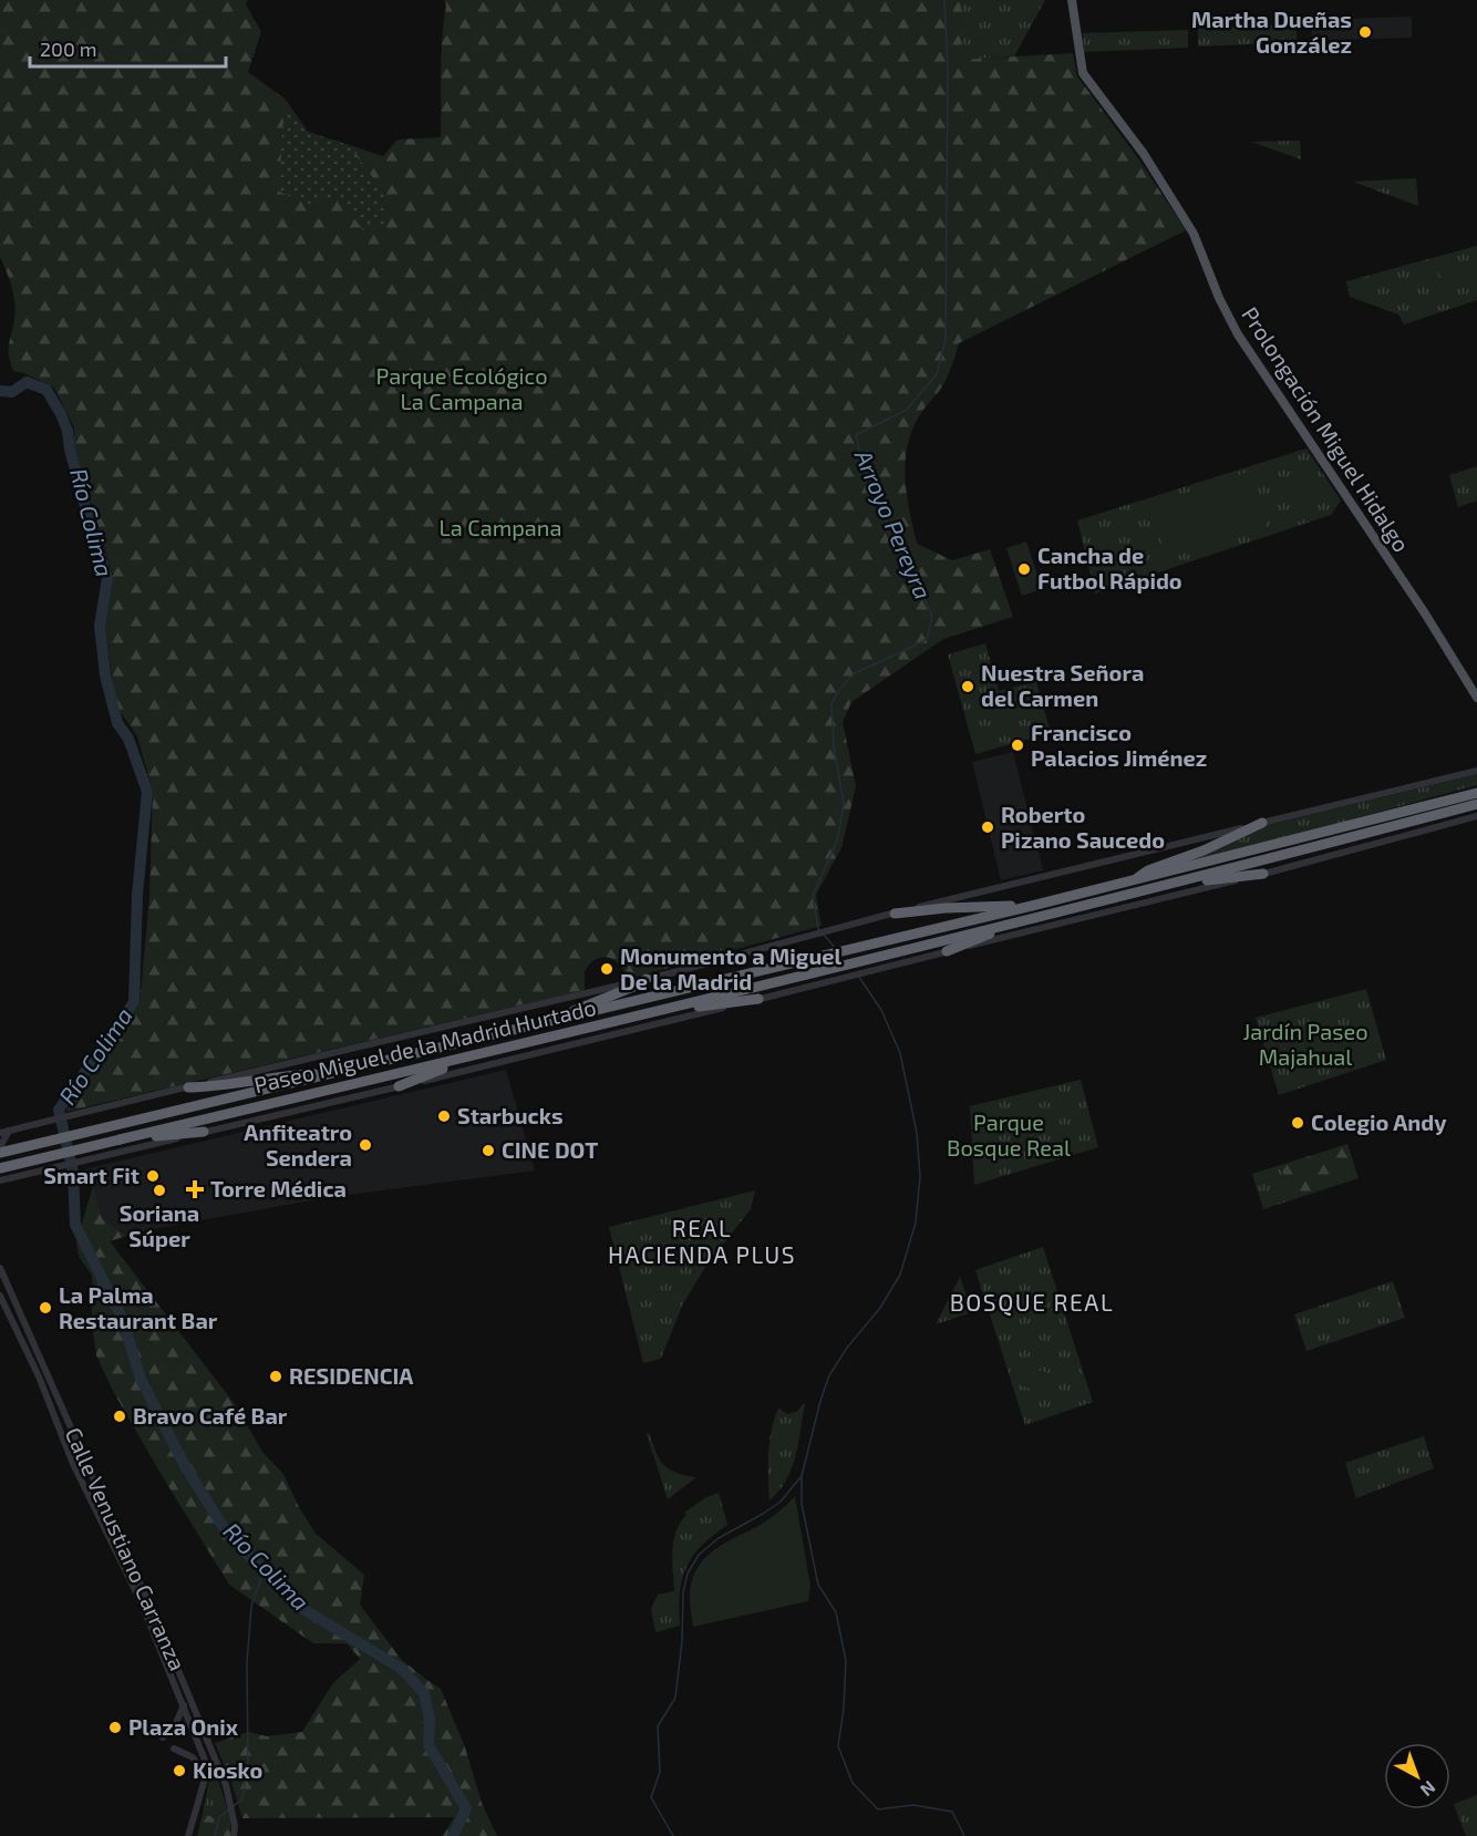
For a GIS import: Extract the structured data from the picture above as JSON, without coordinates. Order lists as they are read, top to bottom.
{
  "streets": {
    "highway": ["Paseo Miguel de la Madrid Hurtado"],
    "main road": ["Prolongación Miguel Hidalgo"],
    "street": ["Calle Venustiano Carranza"]
  },
  "districts": ["REAL HACIENDA PLUS", "BOSQUE REAL"],
  "water": ["Río Colima", "Arroyo Pereyra"],
  "parks": [
    "Parque Ecológico La Campana",
    "La Campana",
    "Jardín Paseo Majahual",
    "Parque Bosque Real"
  ],
  "places": {
    "other": [
      "Martha Dueñas González",
      "Cancha de Futbol Rápido",
      "Nuestra Señora del Carmen",
      "Francisco Palacios Jiménez",
      "Roberto Pizano Saucedo",
      "Monumento a Miguel De la Madrid",
      "Starbucks",
      "Colegio Andy",
      "Anfiteatro Sendera",
      "CINE DOT",
      "Smart Fit",
      "Soriana Súper",
      "La Palma Restaurant Bar",
      "RESIDENCIA",
      "Bravo Café Bar",
      "Plaza Onix",
      "Kiosko"
    ],
    "health": ["Torre Médica"]
  },
  "scale_bar": "200 m",
  "north": "bottom right"
}
